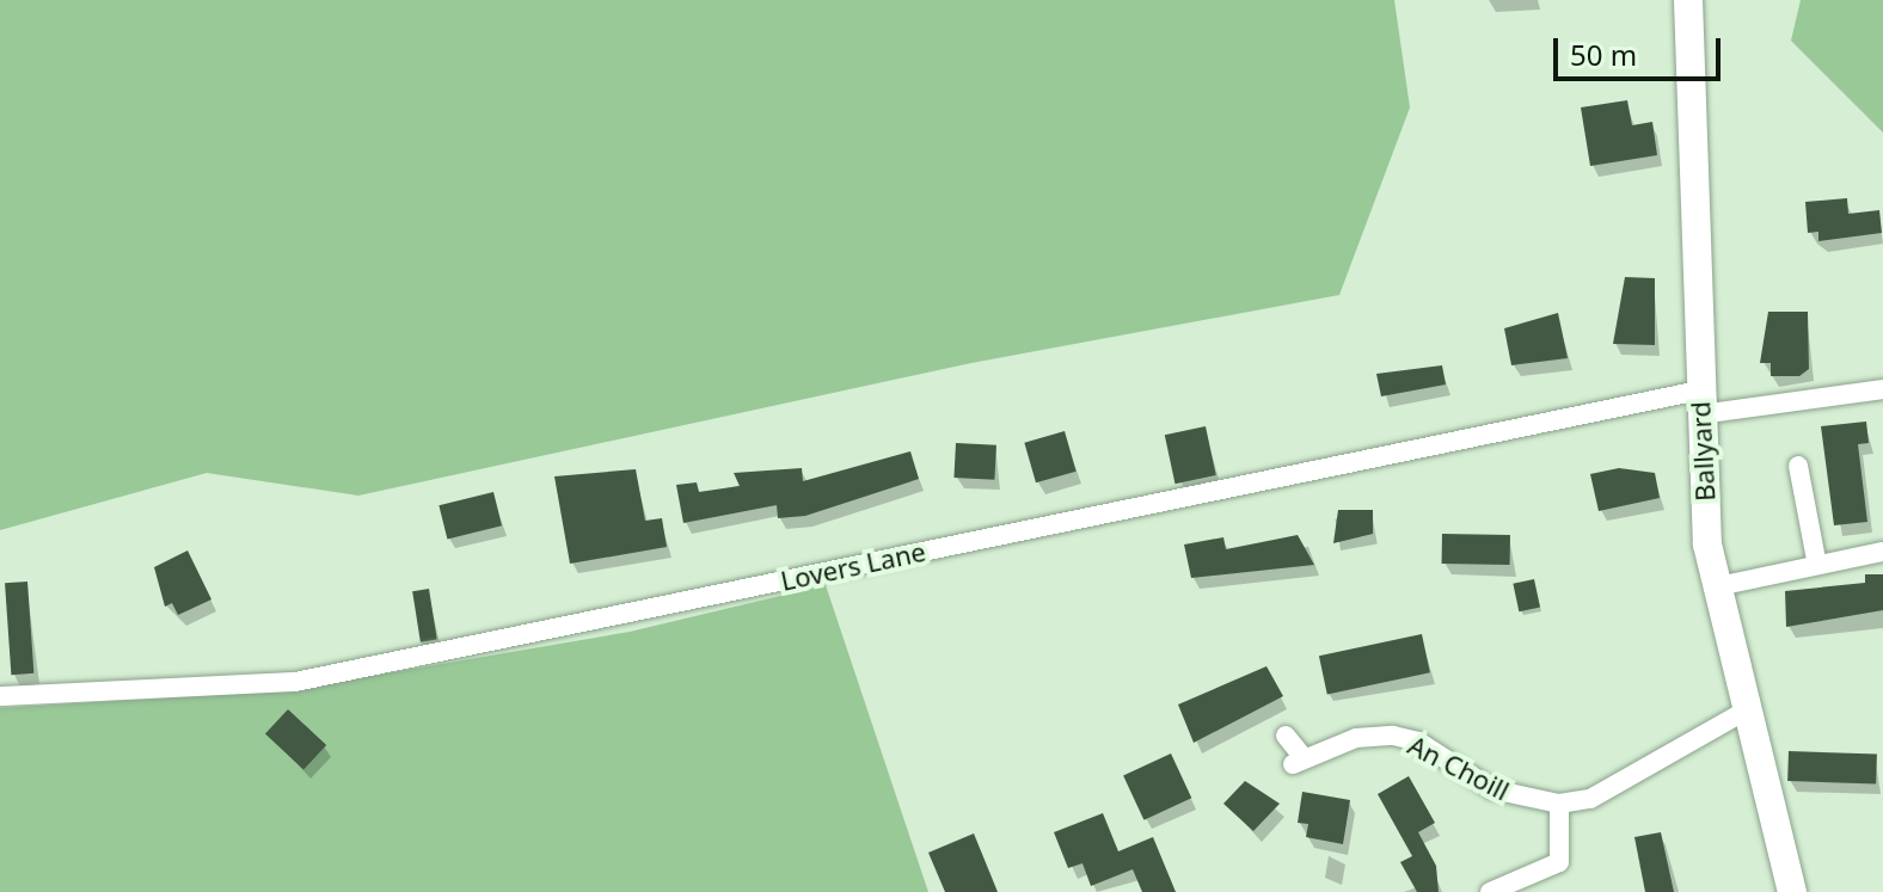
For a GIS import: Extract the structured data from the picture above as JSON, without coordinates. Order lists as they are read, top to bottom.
{
  "streets": {
    "street": ["Ballyard", "Lovers Lane", "An Choill"]
  },
  "crossings": [
    ["Ballyard", "Lovers Lane"],
    ["Ballyard", "An Choill"]
  ],
  "scale_bar": "50 m"
}
